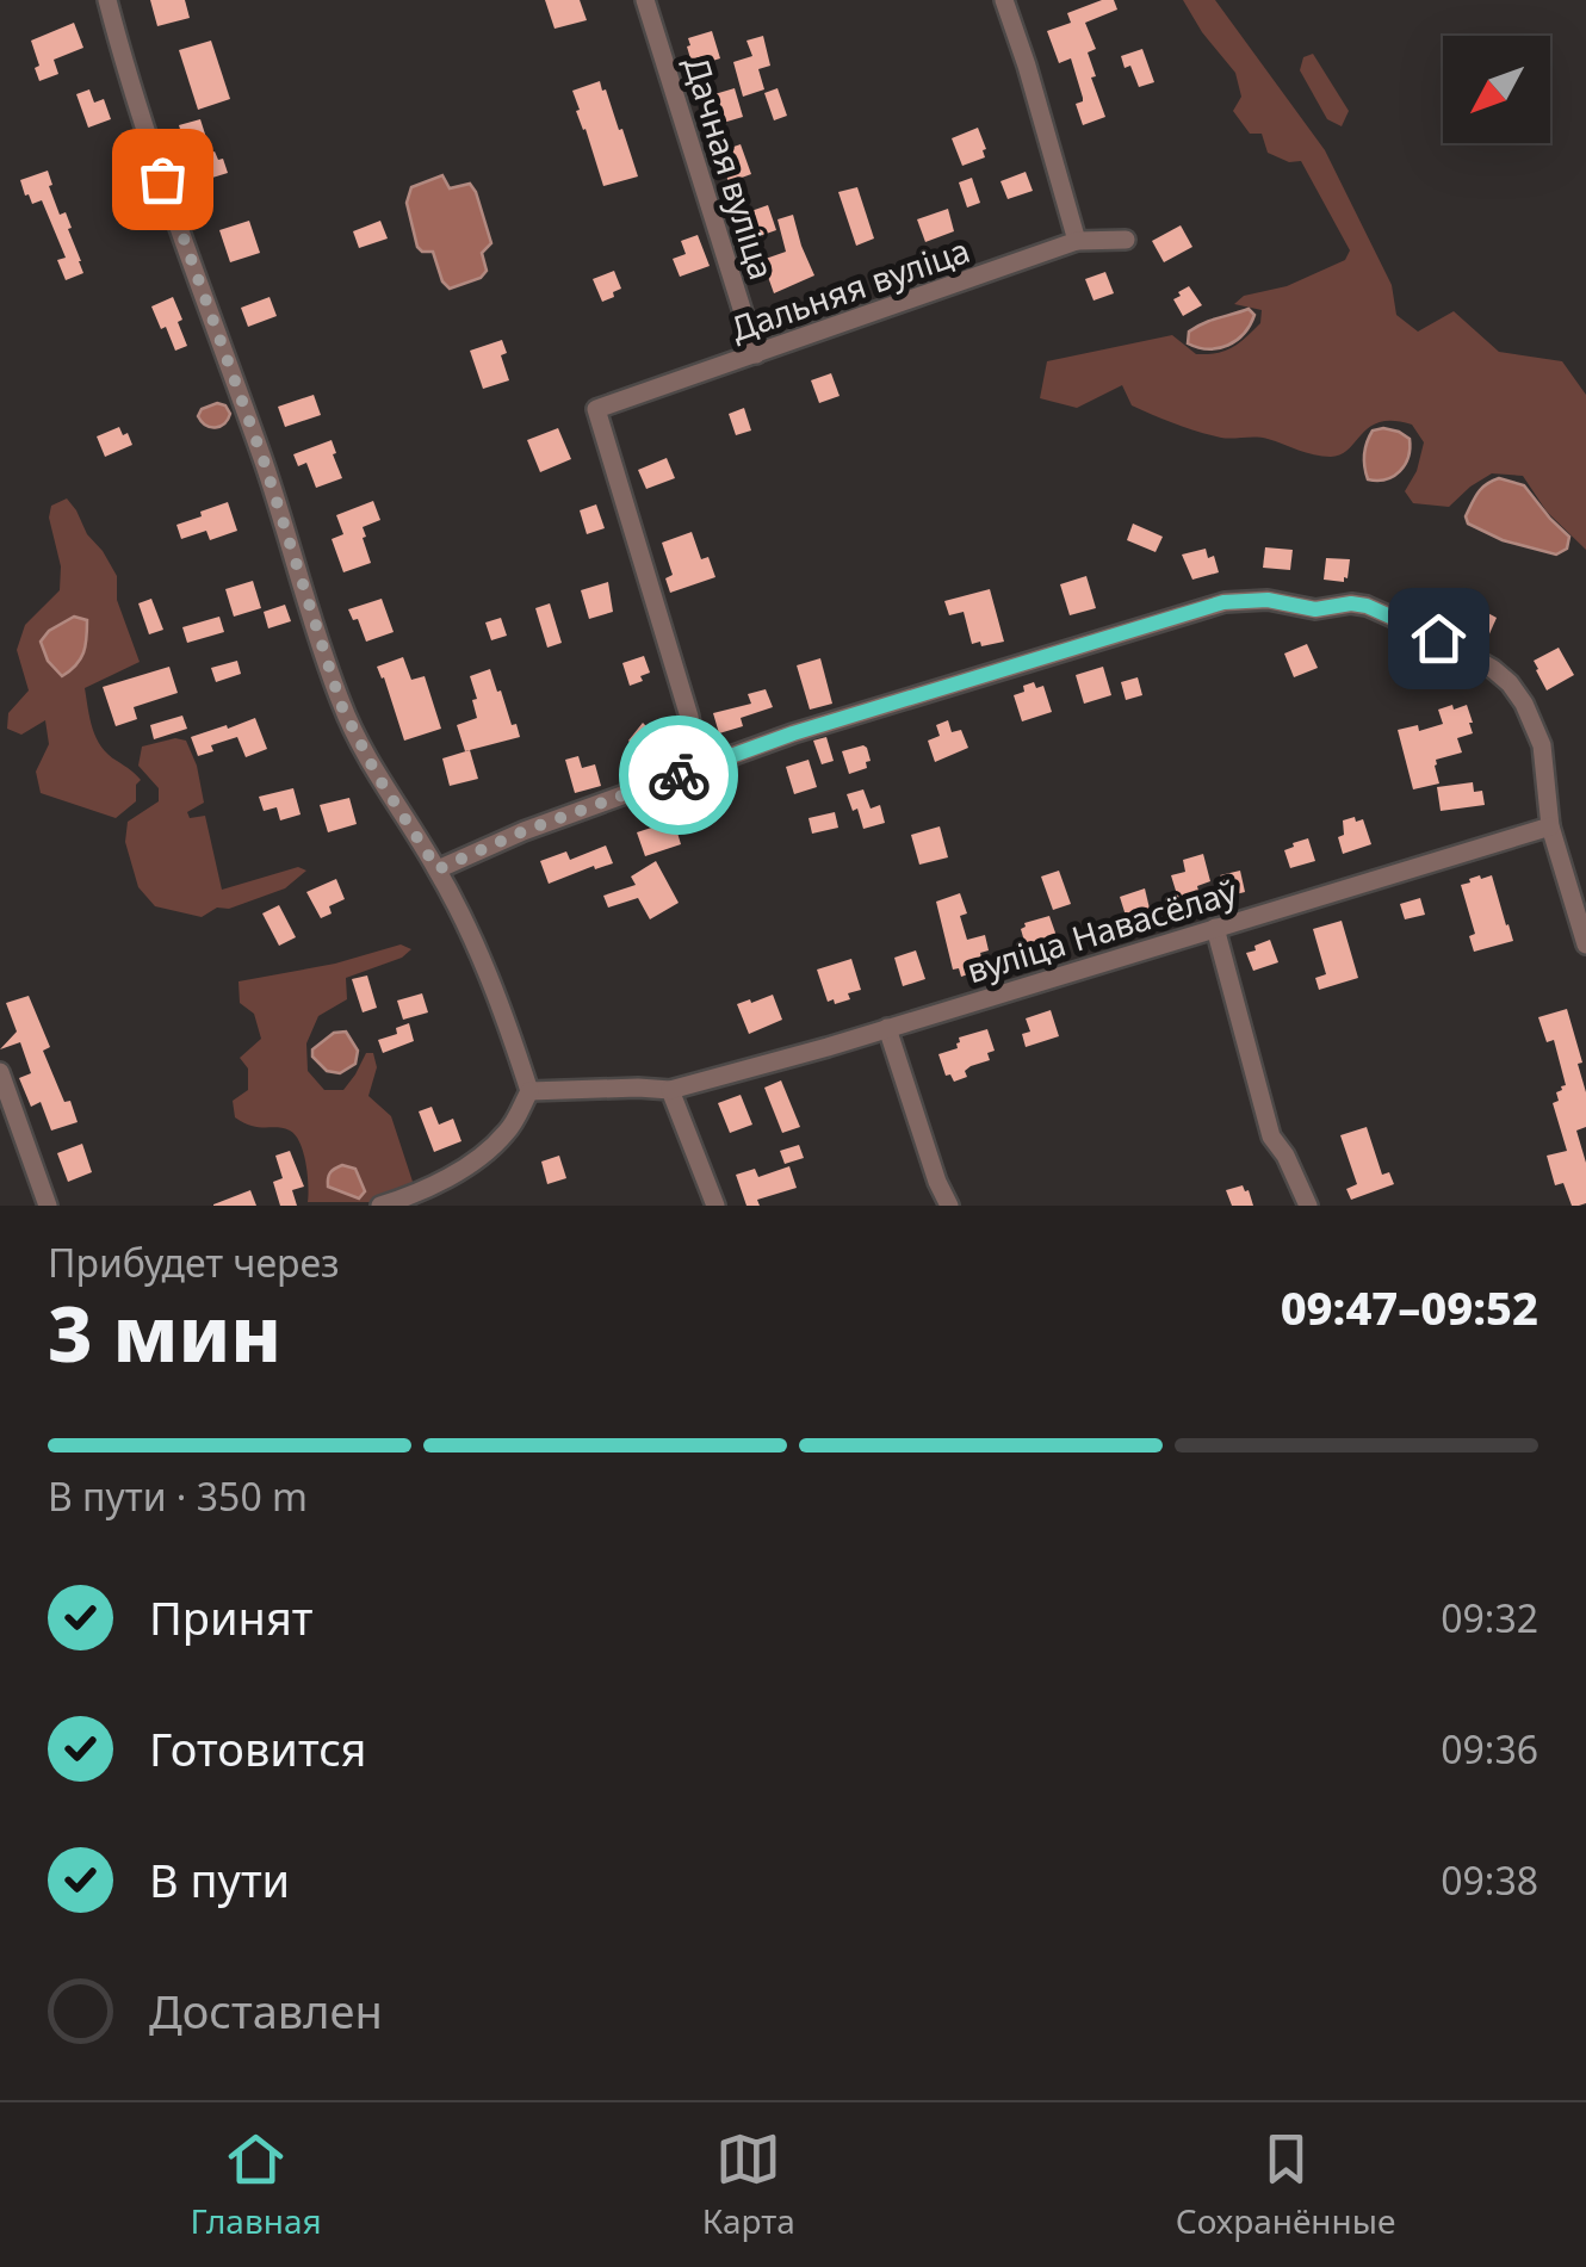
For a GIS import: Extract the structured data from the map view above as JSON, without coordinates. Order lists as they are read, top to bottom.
{
  "streets": {
    "street": ["Дачная вуліца", "Дальняя вуліца", "вуліца Навасёлаў"]
  },
  "crossings": [
    ["Дачная вуліца", "Дальняя вуліца"]
  ],
  "north": "bottom left",
  "page": {
    "heading": ["3 мин", "Прибудет через", "09:47–09:52"],
    "bar": "В пути · 350 m",
    "list": [
      ["Принят", "09:32"],
      ["Готовится", "09:36"],
      ["В пути", "09:38"],
      "Доставлен"
    ],
    "tabs": ["Главная", "Карта", "Сохранённые"]
  }
}
